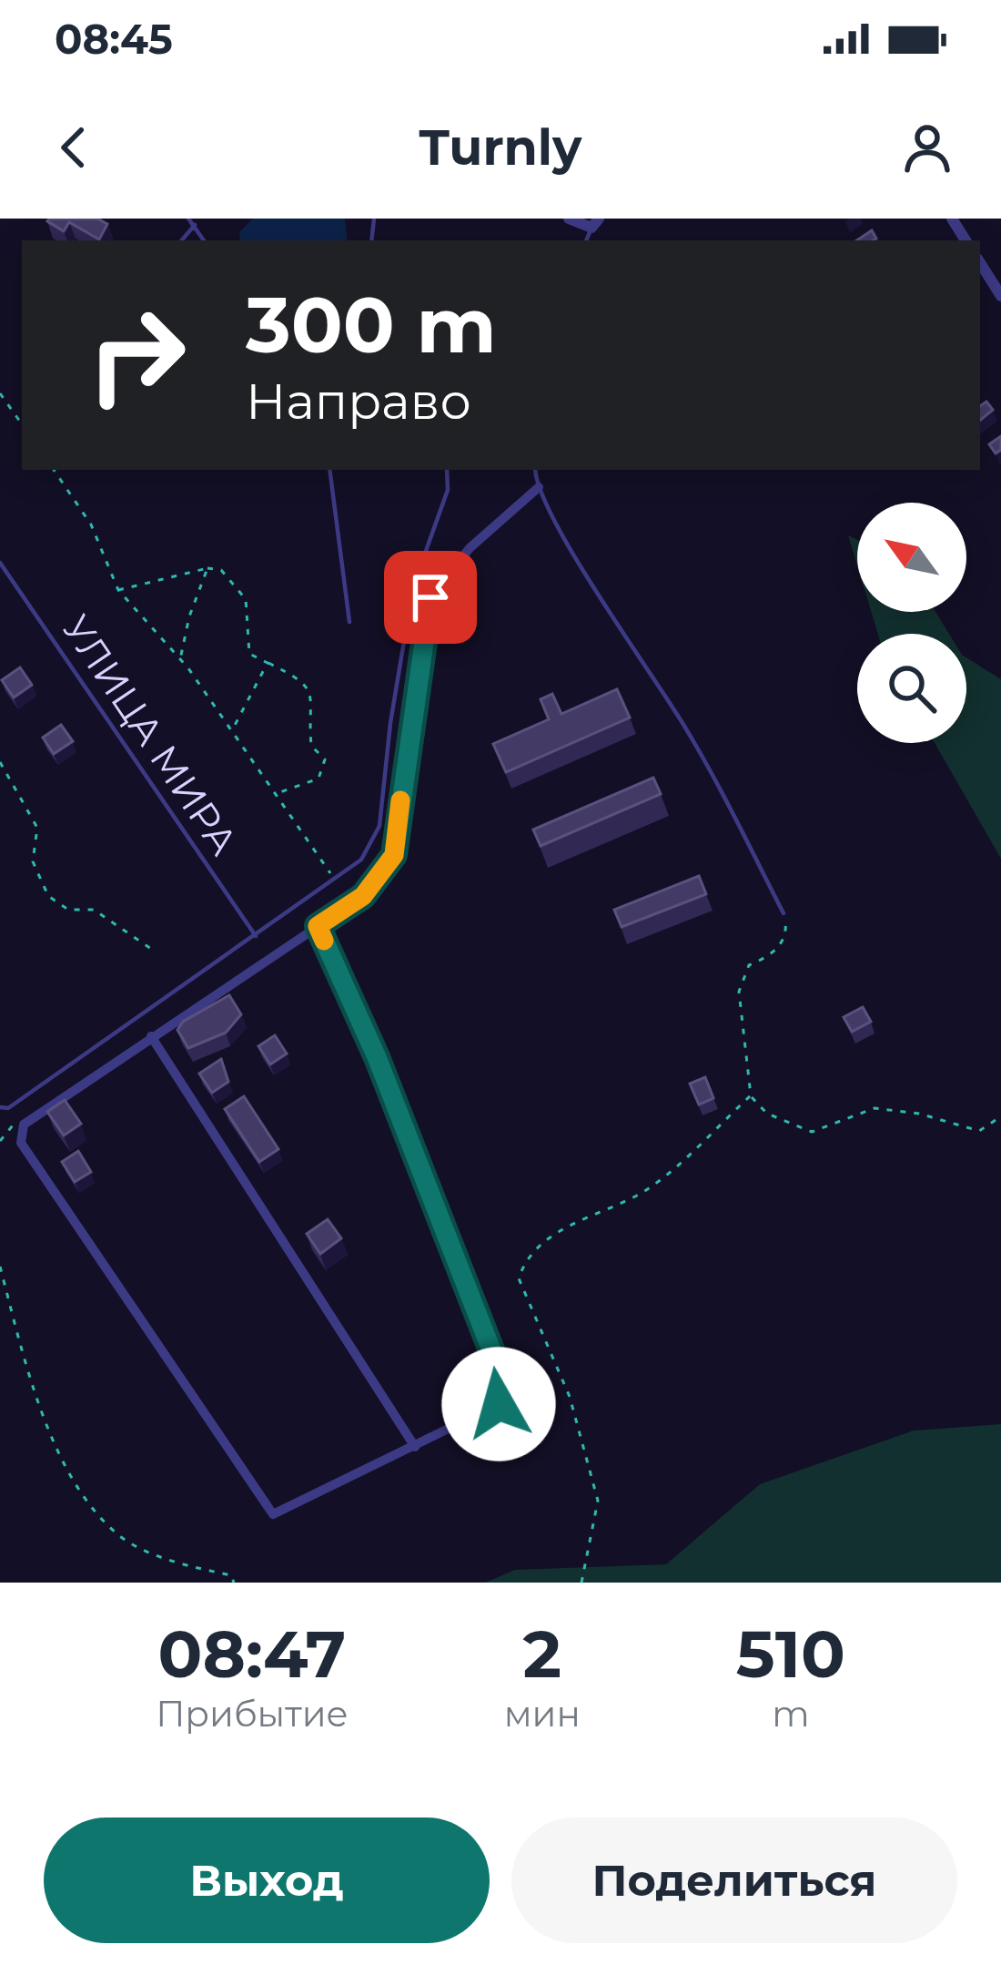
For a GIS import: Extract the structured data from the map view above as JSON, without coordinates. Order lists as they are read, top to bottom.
{
  "streets": {
    "lane": ["УЛИЦА МИРА"]
  },
  "north": "top left",
  "page": {
    "status": "08:45",
    "header": "Turnly",
    "turn": ["300 m", "Направо"],
    "eta": [
      "08:47",
      "Прибытие",
      "2",
      "мин",
      "510",
      "m"
    ],
    "buttons": ["Выход", "Поделиться"]
  }
}
